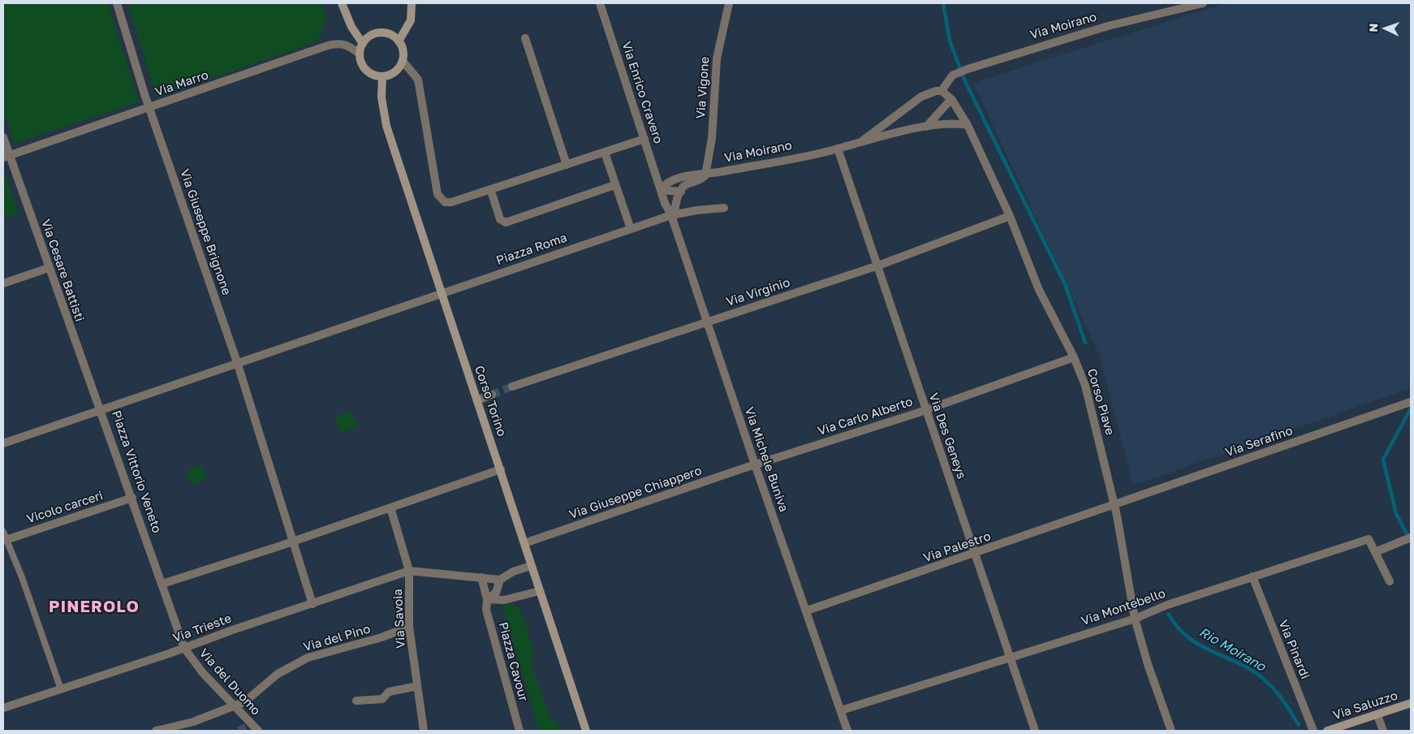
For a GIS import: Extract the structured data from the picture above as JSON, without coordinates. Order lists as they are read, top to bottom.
{
  "streets": {
    "main road": ["Corso Torino", "Via Saluzzo"],
    "street": [
      "Via Moirano",
      "Via Marro",
      "Via Vigone",
      "Via Enrico Cravero",
      "Via Giuseppe Brignone",
      "Piazza Roma",
      "Via Cesare Battisti",
      "Via Virginio",
      "Corso Piave",
      "Via Carlo Alberto",
      "Via Des Geneys",
      "Via Serafino",
      "Via Michele Buniva",
      "Piazza Vittorio Veneto",
      "Via Giuseppe Chiappero",
      "Vicolo carceri",
      "Via Palestro",
      "Via Montebello",
      "Via Savoia",
      "Via Trieste",
      "Via del Pino",
      "Via Pinardi",
      "Piazza Cavour",
      "Via del Duomo"
    ]
  },
  "crossings": [
    ["Via Moirano", "Via Vigone"],
    ["Via Moirano", "Via Enrico Cravero"],
    ["Via Moirano", "Corso Piave"],
    ["Via Moirano", "Via Des Geneys"],
    ["Via Moirano", "Via Michele Buniva"],
    ["Via Marro", "Via Giuseppe Brignone"],
    ["Via Marro", "Via Cesare Battisti"],
    ["Via Marro", "Corso Torino"],
    ["Via Enrico Cravero", "Via Michele Buniva"],
    ["Via Giuseppe Brignone", "Piazza Vittorio Veneto"],
    ["Piazza Roma", "Corso Torino"],
    ["Piazza Roma", "Via Michele Buniva"],
    ["Piazza Roma", "Piazza Vittorio Veneto"],
    ["Via Cesare Battisti", "Piazza Vittorio Veneto"],
    ["Via Virginio", "Corso Piave"],
    ["Via Virginio", "Via Des Geneys"],
    ["Via Virginio", "Via Michele Buniva"],
    ["Corso Torino", "Piazza Vittorio Veneto"],
    ["Corso Torino", "Via Giuseppe Chiappero"],
    ["Corso Piave", "Via Carlo Alberto"],
    ["Corso Piave", "Via Serafino"],
    ["Corso Piave", "Via Palestro"],
    ["Corso Piave", "Via Montebello"],
    ["Via Carlo Alberto", "Via Des Geneys"],
    ["Via Carlo Alberto", "Via Michele Buniva"],
    ["Via Carlo Alberto", "Via Giuseppe Chiappero"],
    ["Via Des Geneys", "Via Palestro"],
    ["Via Des Geneys", "Via Montebello"],
    ["Via Serafino", "Via Palestro"],
    ["Via Michele Buniva", "Via Giuseppe Chiappero"],
    ["Via Michele Buniva", "Via Palestro"],
    ["Via Michele Buniva", "Via Montebello"],
    ["Piazza Vittorio Veneto", "Vicolo carceri"],
    ["Piazza Vittorio Veneto", "Via Trieste"],
    ["Piazza Vittorio Veneto", "Via del Duomo"],
    ["Via Montebello", "Via Pinardi"],
    ["Via Savoia", "Via Trieste"],
    ["Via Savoia", "Via del Pino"],
    ["Via Trieste", "Via del Duomo"],
    ["Via del Pino", "Via del Duomo"]
  ],
  "districts": ["PINEROLO"],
  "water": ["Rio Moirano"],
  "north": "left"
}
